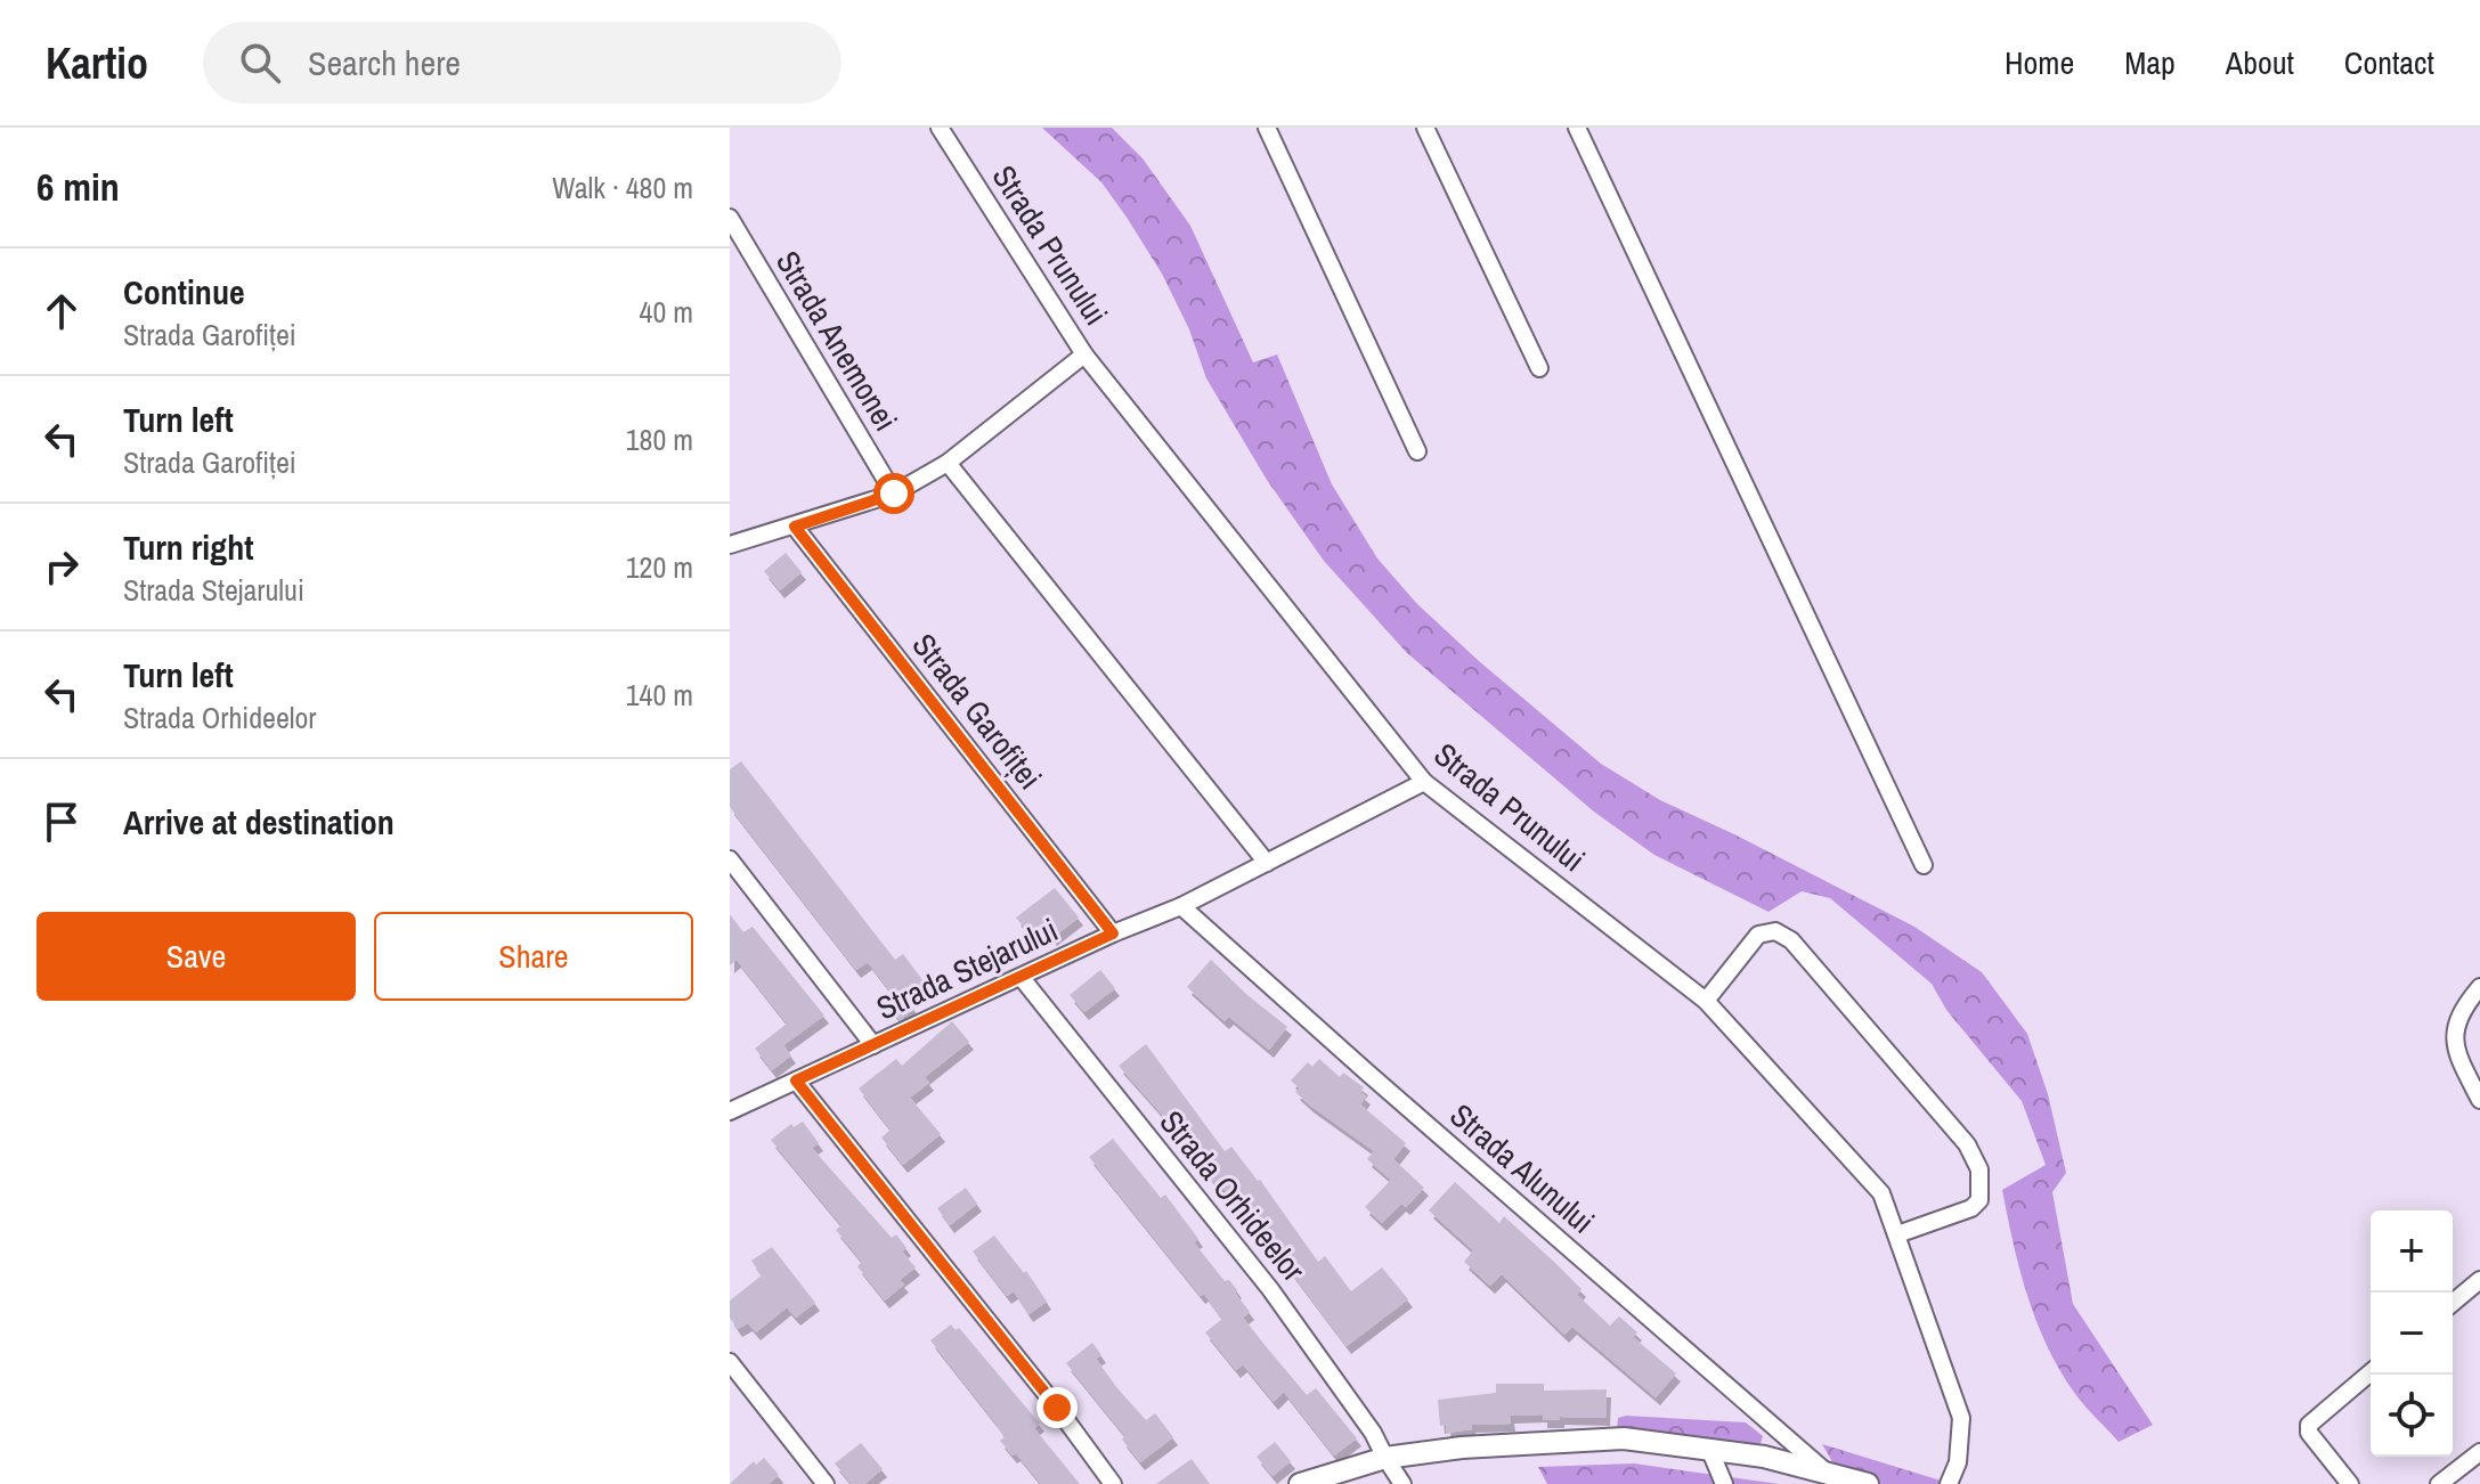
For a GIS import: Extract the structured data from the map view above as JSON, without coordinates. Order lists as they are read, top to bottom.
{
  "streets": {
    "street": [
      "Strada Prunului",
      "Strada Anemonei",
      "Strada Garofiței",
      "Strada Stejarului",
      "Strada Alunului",
      "Strada Orhideelor"
    ]
  },
  "crossings": [
    ["Strada Prunului", "Strada Stejarului"],
    ["Strada Garofiței", "Strada Stejarului"],
    ["Strada Stejarului", "Strada Alunului"],
    ["Strada Stejarului", "Strada Orhideelor"]
  ],
  "page": {
    "header": "Kartio",
    "search": "Search here",
    "nav": [
      "Home",
      "Map",
      "About",
      "Contact"
    ],
    "heading": ["6 min", "Walk · 480 m"],
    "list": [
      ["Continue", "Strada Garofiței", "40 m"],
      ["Turn left", "Strada Garofiței", "180 m"],
      ["Turn right", "Strada Stejarului", "120 m"],
      ["Turn left", "Strada Orhideelor", "140 m"],
      "Arrive at destination"
    ],
    "buttons": ["Save", "Share"],
    "map_buttons": ["+", "−"]
  }
}
